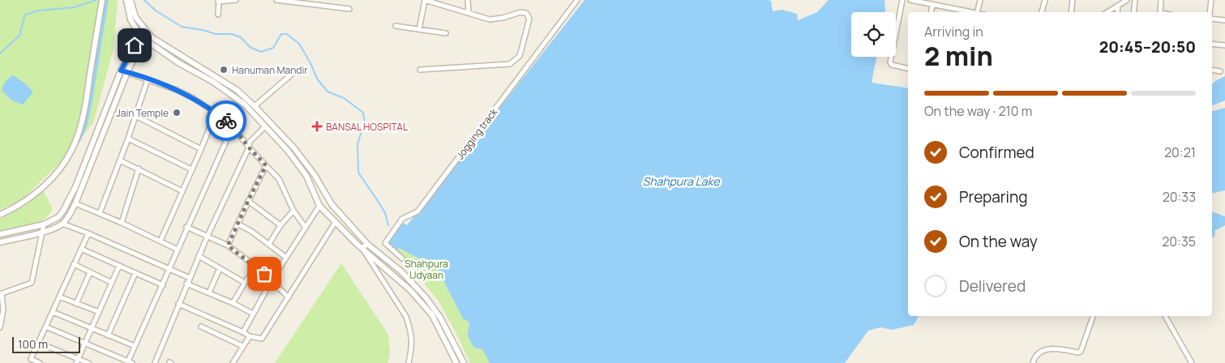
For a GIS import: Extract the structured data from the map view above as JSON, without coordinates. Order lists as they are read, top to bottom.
{
  "streets": {
    "street": ["Jogging track"]
  },
  "water": ["Shahpura Lake"],
  "parks": ["Shahpura Udyaan"],
  "places": {
    "other": ["Hanuman Mandir", "Jain Temple"],
    "health": ["BANSAL HOSPITAL"]
  },
  "scale_bar": "100 m",
  "page": {
    "heading": ["2 min", "Arriving in", "20:45–20:50"],
    "bar": "On the way · 210 m",
    "list": [
      ["Confirmed", "20:21"],
      ["Preparing", "20:33"],
      ["On the way", "20:35"],
      "Delivered"
    ],
    "scale": "100 m"
  }
}
